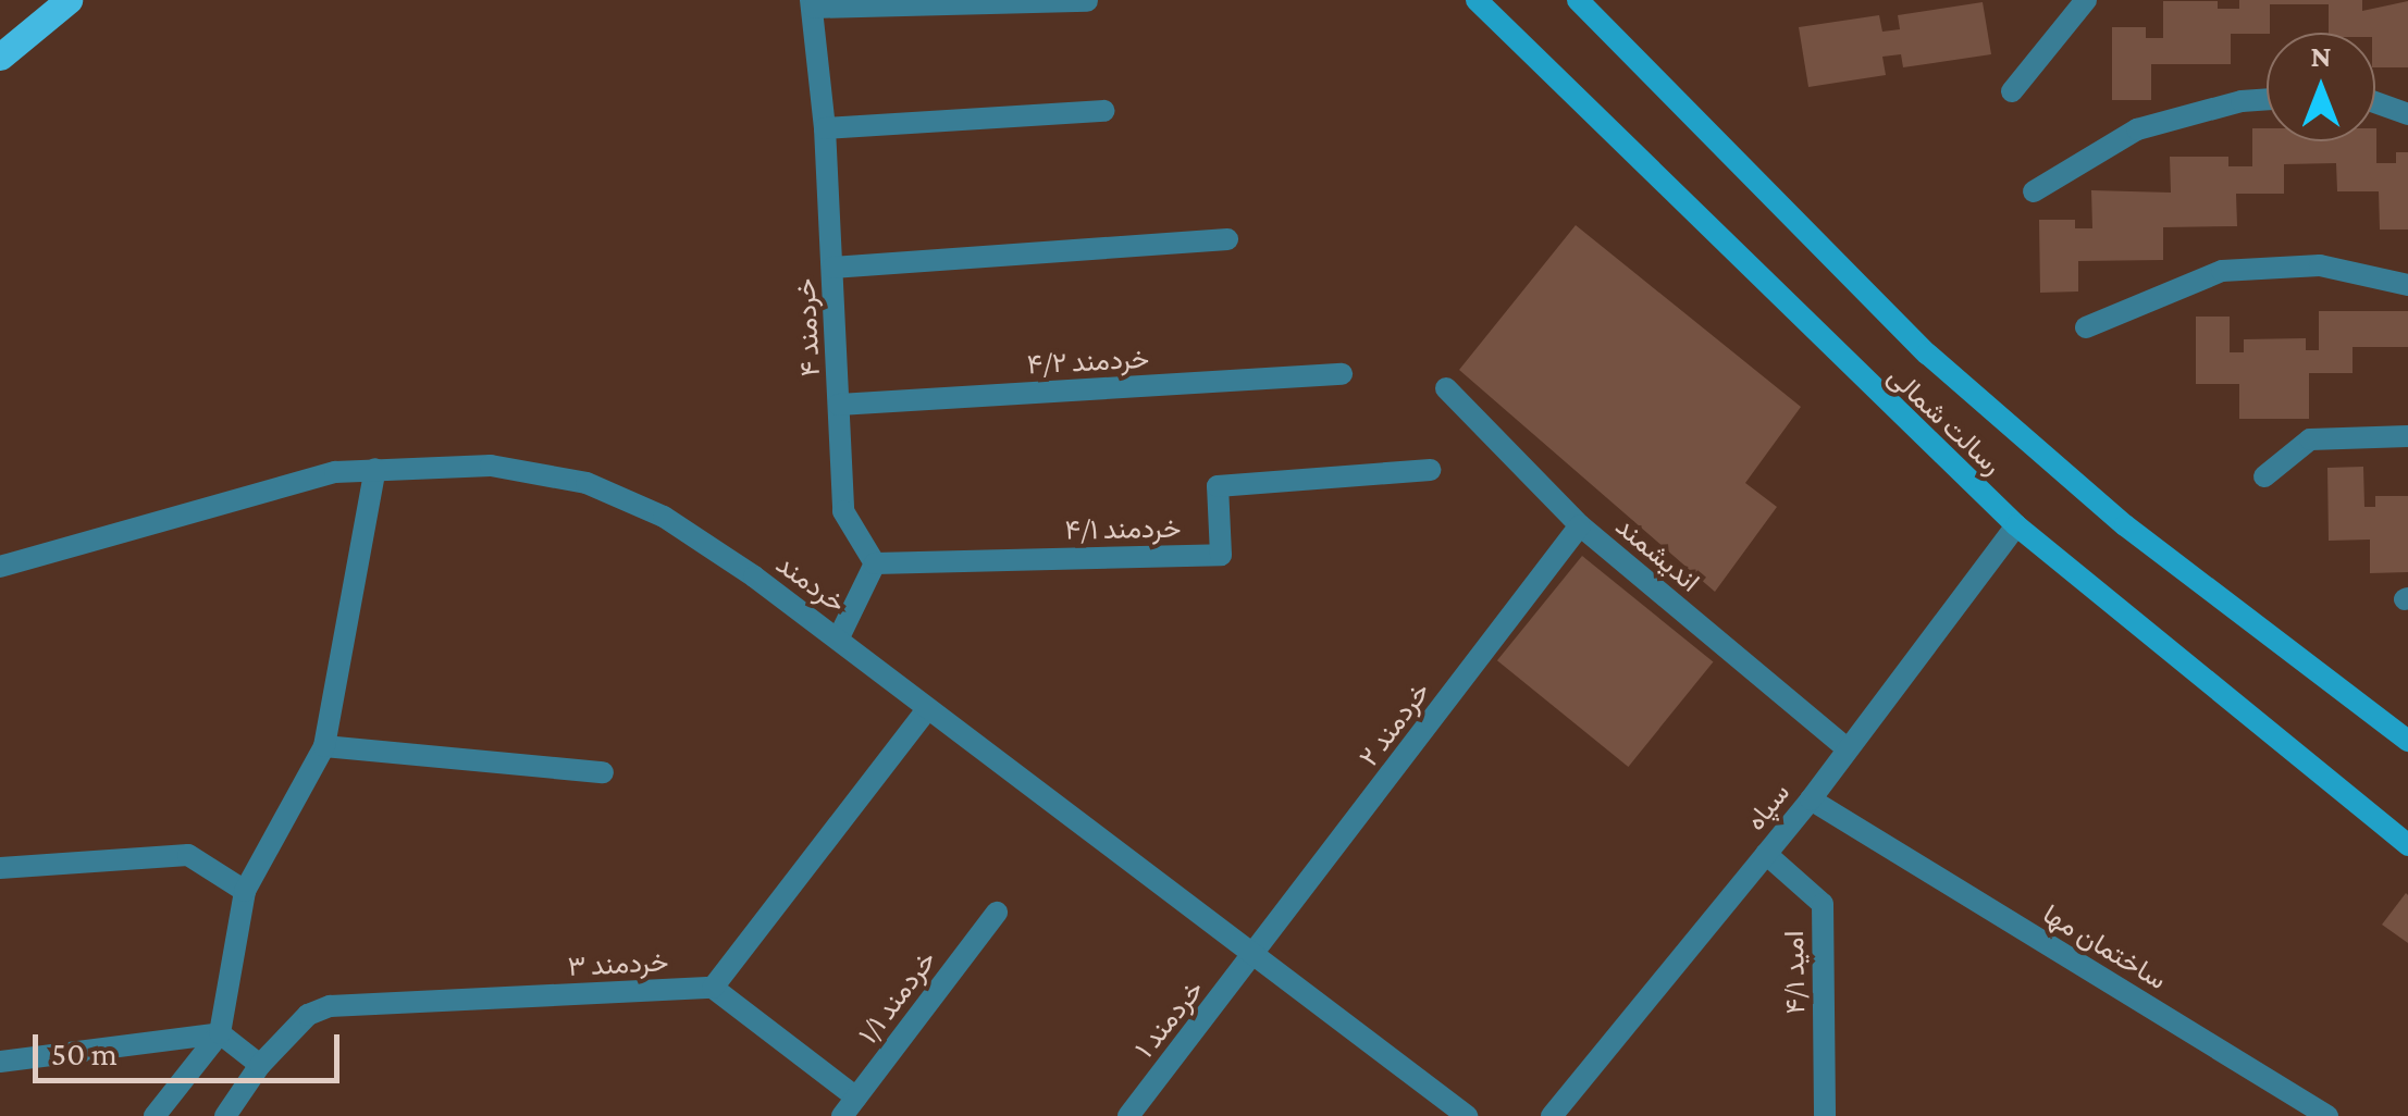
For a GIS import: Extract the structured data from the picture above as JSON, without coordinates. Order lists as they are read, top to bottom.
{
  "streets": {
    "main road": ["رسالت شمالی"],
    "street": [
      "خردمند ۴",
      "خردمند ۴/۲",
      "خردمند ۴/۱",
      "اندیشمند",
      "خردمند",
      "خردمند ۲",
      "سپاه",
      "ساختمان مها",
      "خردمند ۳",
      "امید ۴/۱",
      "خردمند ۱/۱",
      "خردمند ۱"
    ]
  },
  "crossings": [
    ["خردمند ۴", "خردمند ۴/۲"],
    ["خردمند ۴", "خردمند ۴/۱"],
    ["رسالت شمالی", "سپاه"],
    ["اندیشمند", "خردمند ۲"],
    ["اندیشمند", "سپاه"],
    ["خردمند", "خردمند ۲"],
    ["خردمند", "خردمند ۱"],
    ["خردمند ۲", "خردمند ۱"],
    ["سپاه", "ساختمان مها"],
    ["سپاه", "امید ۴/۱"]
  ],
  "scale_bar": "50 m",
  "north": "top"
}
